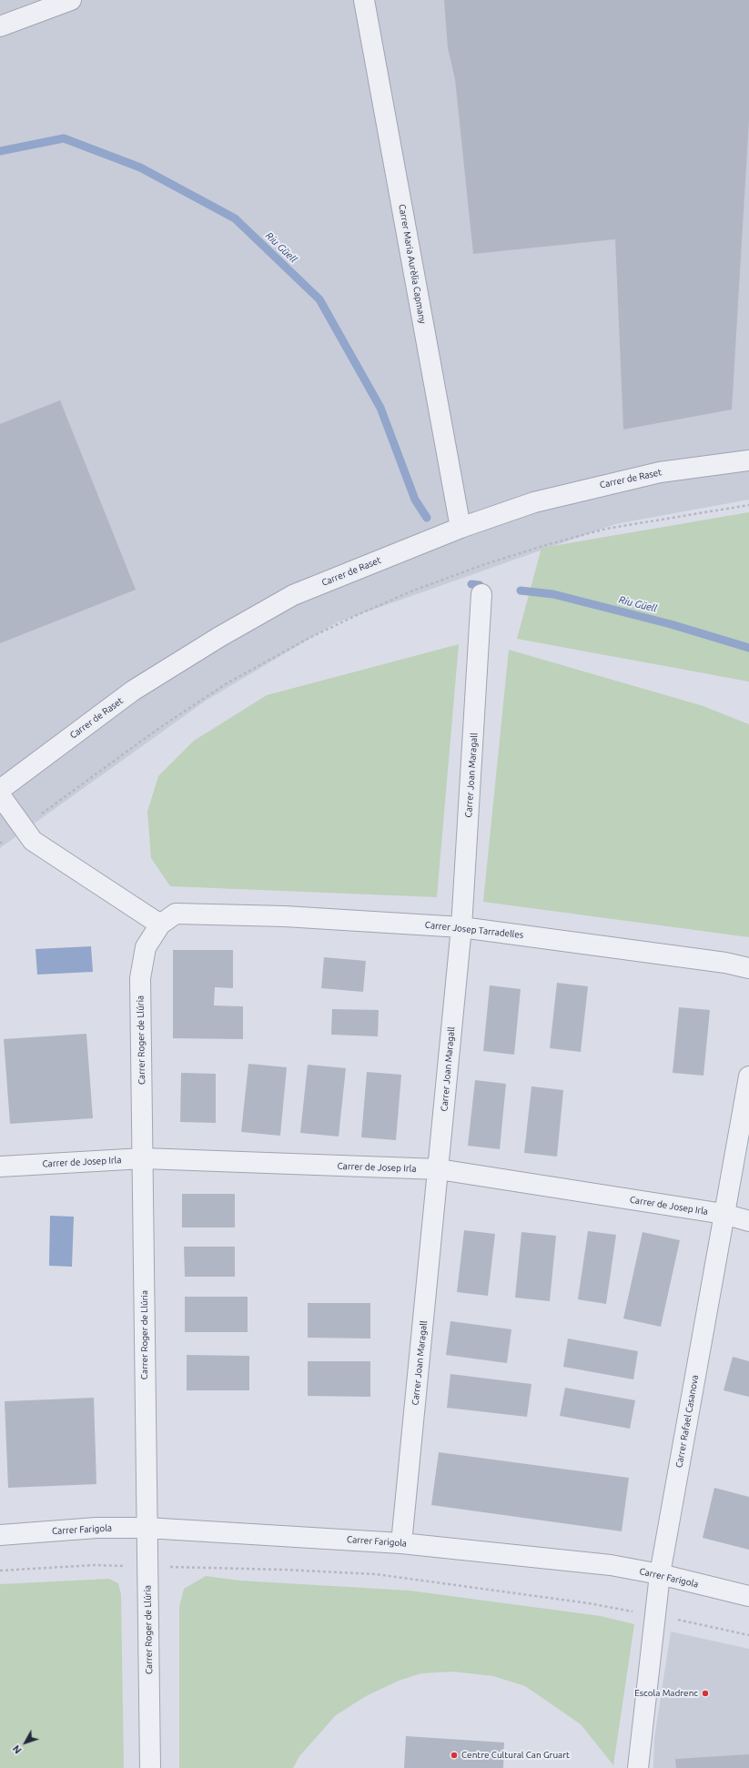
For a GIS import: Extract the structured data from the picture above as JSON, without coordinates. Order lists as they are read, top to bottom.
{
  "streets": {
    "street": [
      "Carrer Maria Aurèlia Capmany",
      "Carrer de Raset",
      "Carrer Joan Maragall",
      "Carrer Josep Tarradelles",
      "Carrer Roger de Llúria",
      "Carrer de Josep Irla",
      "Carrer Rafael Casanova",
      "Carrer Farigola"
    ]
  },
  "crossings": [
    ["Carrer Maria Aurèlia Capmany", "Carrer de Raset"],
    ["Carrer Joan Maragall", "Carrer Josep Tarradelles"],
    ["Carrer Joan Maragall", "Carrer de Josep Irla"],
    ["Carrer Joan Maragall", "Carrer Farigola"],
    ["Carrer Josep Tarradelles", "Carrer Roger de Llúria"],
    ["Carrer Roger de Llúria", "Carrer de Josep Irla"],
    ["Carrer Roger de Llúria", "Carrer Farigola"],
    ["Carrer de Josep Irla", "Carrer Rafael Casanova"],
    ["Carrer Rafael Casanova", "Carrer Farigola"]
  ],
  "water": ["Riu Güell"],
  "places": ["Escola Madrenc", "Centre Cultural Can Gruart"],
  "north": "bottom left"
}
